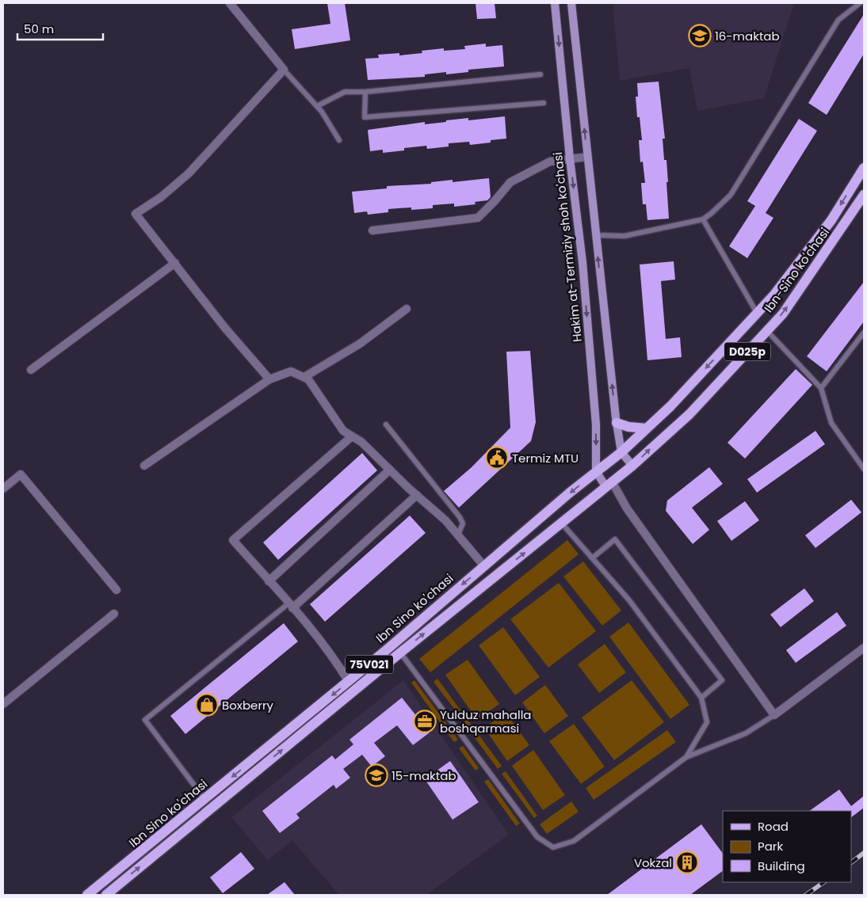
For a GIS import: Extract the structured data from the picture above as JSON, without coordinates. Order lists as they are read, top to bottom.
{
  "streets": {
    "main road": [
      "Hakim at-Termiziy shoh ko'chasi",
      "Ibn-Sino ko'chasi",
      "D025p",
      "Ibn Sino ko'chasi",
      "75V021"
    ]
  },
  "crossings": [
    ["Hakim at-Termiziy shoh ko'chasi", "Ibn Sino ko'chasi"],
    ["Ibn-Sino ko'chasi", "Ibn Sino ko'chasi"]
  ],
  "places": {
    "school or university": ["16-maktab", "15-maktab"],
    "public building": ["Termiz MTU"],
    "shop": ["Boxberry"],
    "office": ["Yulduz mahalla boshqarmasi"],
    "building": ["Vokzal"]
  },
  "legend": ["Road", "Park", "Building"],
  "scale_bar": "50 m"
}
